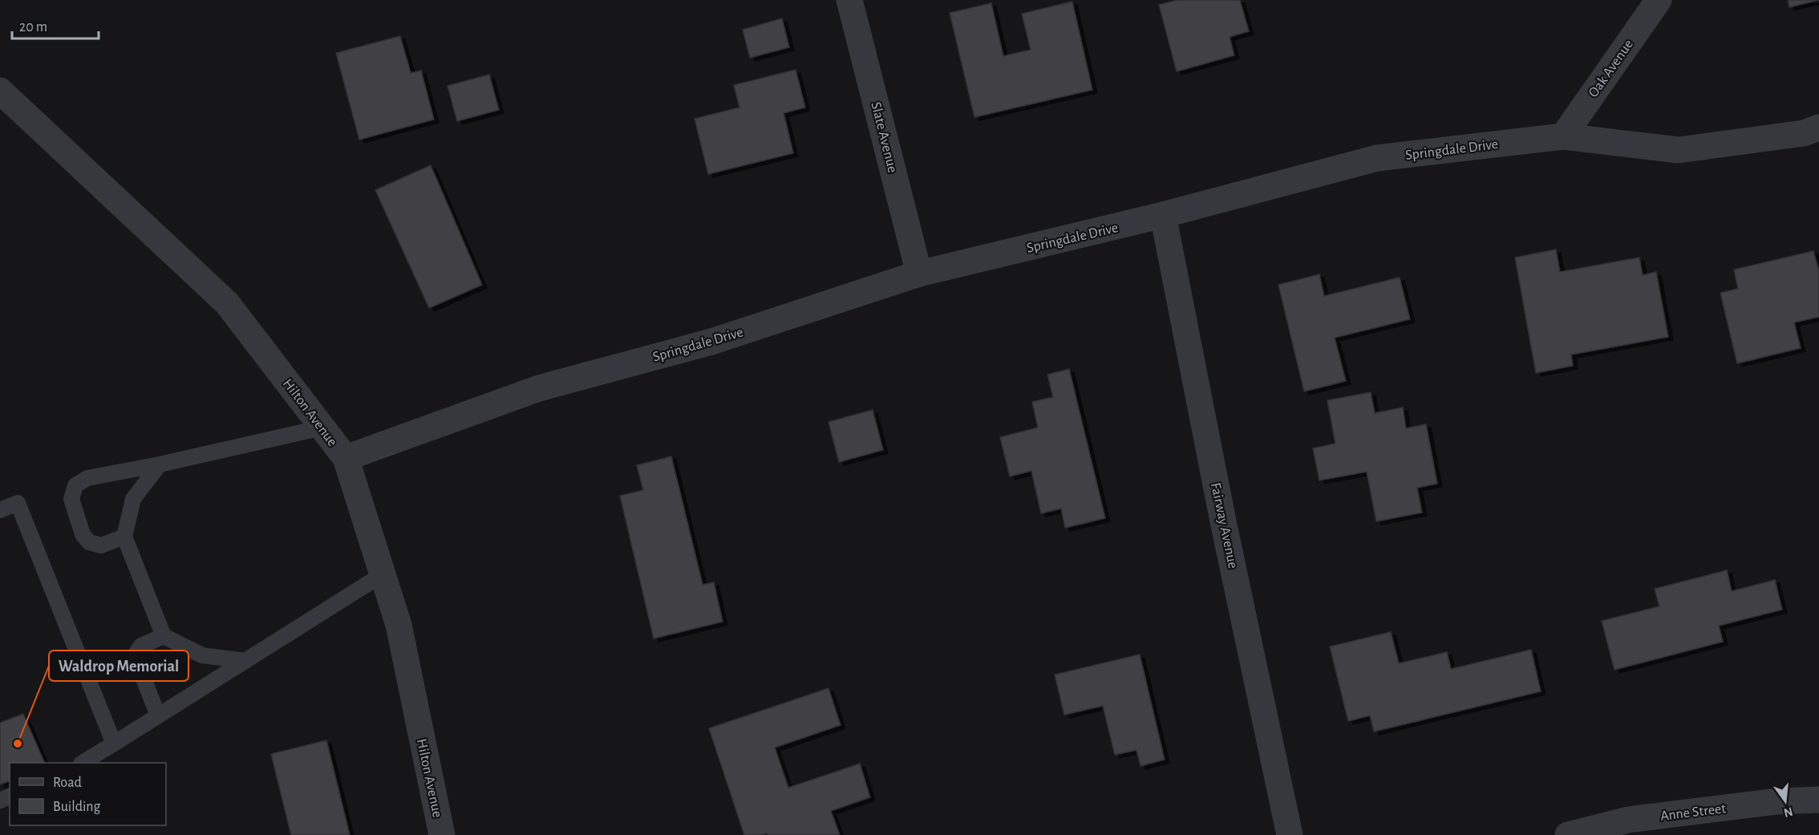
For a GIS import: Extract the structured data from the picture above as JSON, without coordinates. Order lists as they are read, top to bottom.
{
  "streets": {
    "street": [
      "Oak Avenue",
      "Slate Avenue",
      "Springdale Drive",
      "Hilton Avenue",
      "Fairway Avenue",
      "Anne Street"
    ]
  },
  "crossings": [
    ["Oak Avenue", "Springdale Drive"],
    ["Slate Avenue", "Springdale Drive"],
    ["Springdale Drive", "Hilton Avenue"],
    ["Springdale Drive", "Fairway Avenue"]
  ],
  "places": ["Waldrop Memorial"],
  "legend": ["Road", "Building"],
  "scale_bar": "20 m",
  "north": "bottom"
}
